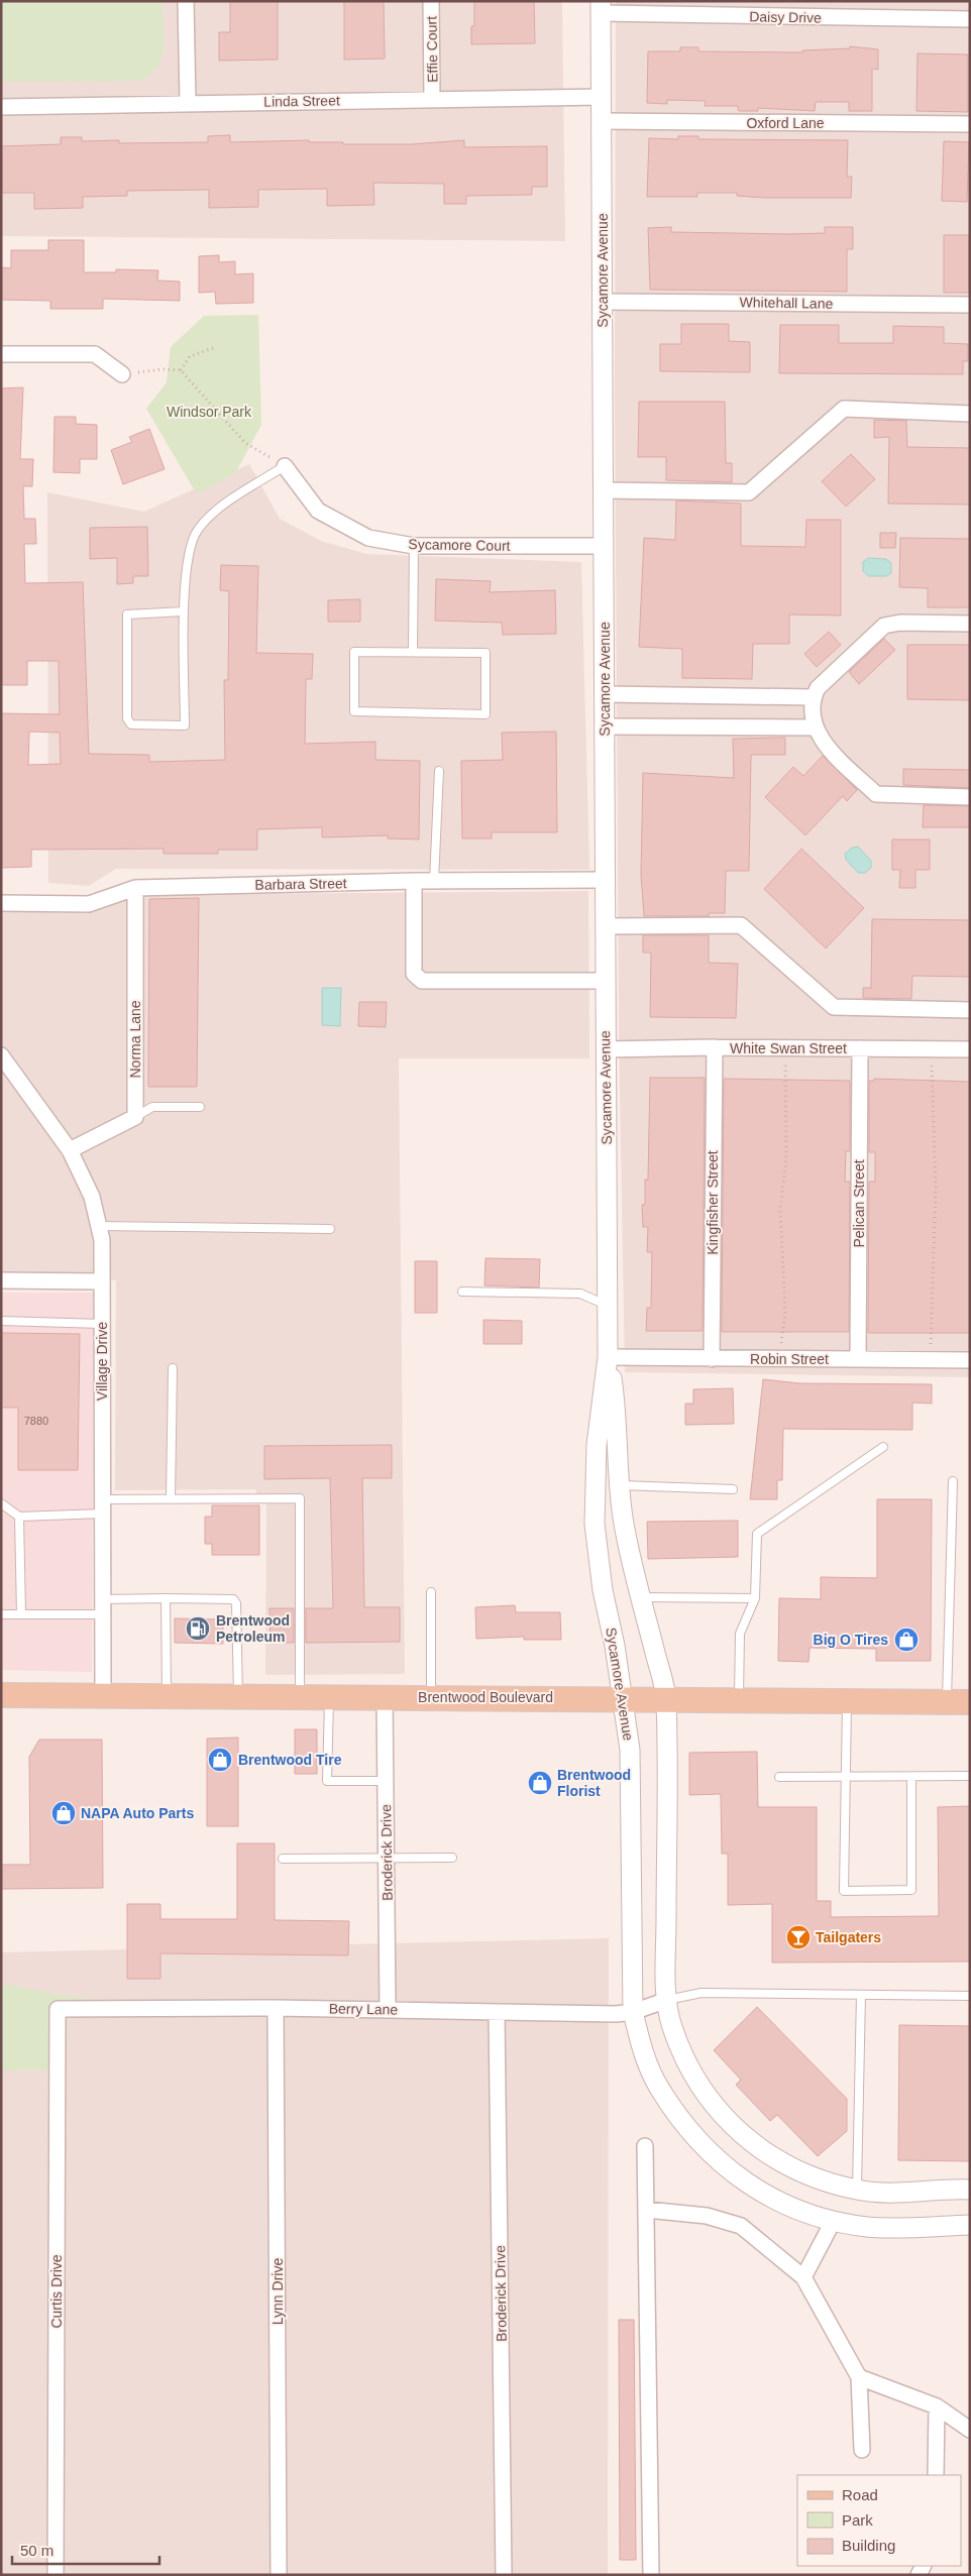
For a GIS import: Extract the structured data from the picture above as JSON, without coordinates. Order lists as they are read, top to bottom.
{
  "streets": {
    "main road": ["Brentwood Boulevard"],
    "street": [
      "Daisy Drive",
      "Effie Court",
      "Linda Street",
      "Oxford Lane",
      "Sycamore Avenue",
      "Whitehall Lane",
      "Sycamore Court",
      "Barbara Street",
      "Norma Lane",
      "White Swan Street",
      "Kingfisher Street",
      "Pelican Street",
      "Robin Street",
      "Village Drive",
      "Broderick Drive",
      "Berry Lane",
      "Curtis Drive",
      "Lynn Drive"
    ]
  },
  "crossings": [
    ["Daisy Drive", "Sycamore Avenue"],
    ["Effie Court", "Linda Street"],
    ["Linda Street", "Sycamore Avenue"],
    ["Oxford Lane", "Sycamore Avenue"],
    ["Sycamore Avenue", "Whitehall Lane"],
    ["Sycamore Avenue", "Sycamore Court"],
    ["Sycamore Avenue", "Barbara Street"],
    ["Sycamore Avenue", "White Swan Street"],
    ["Sycamore Avenue", "Robin Street"],
    ["Sycamore Avenue", "Brentwood Boulevard"],
    ["Sycamore Avenue", "Berry Lane"],
    ["Barbara Street", "Norma Lane"],
    ["White Swan Street", "Kingfisher Street"],
    ["White Swan Street", "Pelican Street"],
    ["Kingfisher Street", "Robin Street"],
    ["Pelican Street", "Robin Street"],
    ["Village Drive", "Brentwood Boulevard"],
    ["Brentwood Boulevard", "Broderick Drive"],
    ["Broderick Drive", "Berry Lane"],
    ["Berry Lane", "Curtis Drive"],
    ["Berry Lane", "Lynn Drive"]
  ],
  "parks": ["Windsor Park"],
  "places": {
    "fuel station": ["Brentwood Petroleum"],
    "shop": [
      "Big O Tires",
      "Brentwood Tire",
      "Brentwood Florist",
      "NAPA Auto Parts"
    ],
    "bar": ["Tailgaters"]
  },
  "house_numbers": ["7880"],
  "legend": ["Road", "Park", "Building"],
  "scale_bar": "50 m"
}
